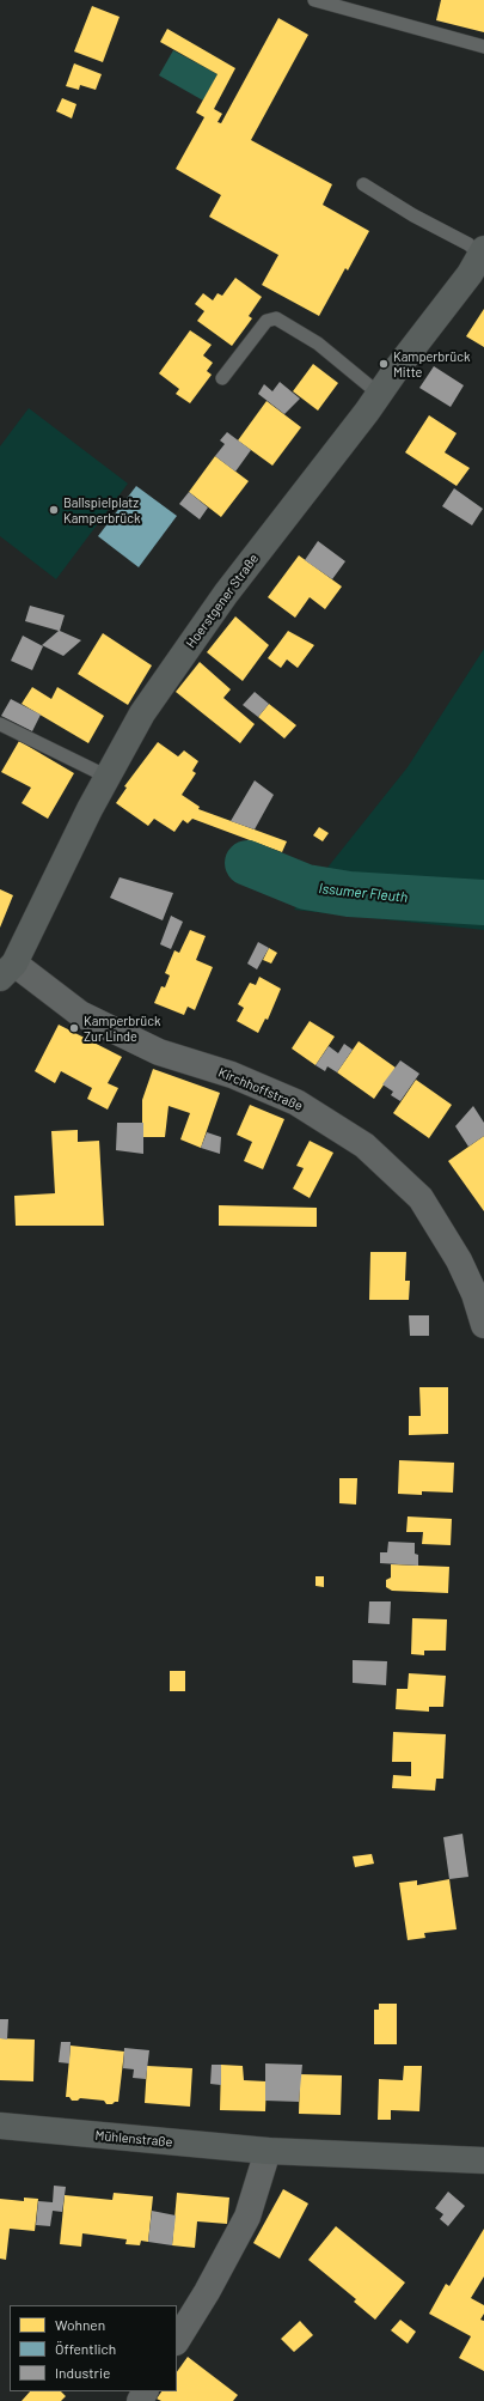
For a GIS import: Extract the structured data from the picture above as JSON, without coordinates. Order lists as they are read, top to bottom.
{
  "streets": {
    "main road": ["Hoerstgener Straße", "Mühlenstraße"],
    "street": ["Kirchhoffstraße"]
  },
  "crossings": [
    ["Hoerstgener Straße", "Kirchhoffstraße"]
  ],
  "water": ["Issumer Fleuth"],
  "places": ["Kamperbrück Mitte", "Ballspielplatz Kamperbrück", "Kamperbrück Zur Linde"],
  "legend": ["Wohnen", "Öffentlich", "Industrie"]
}
